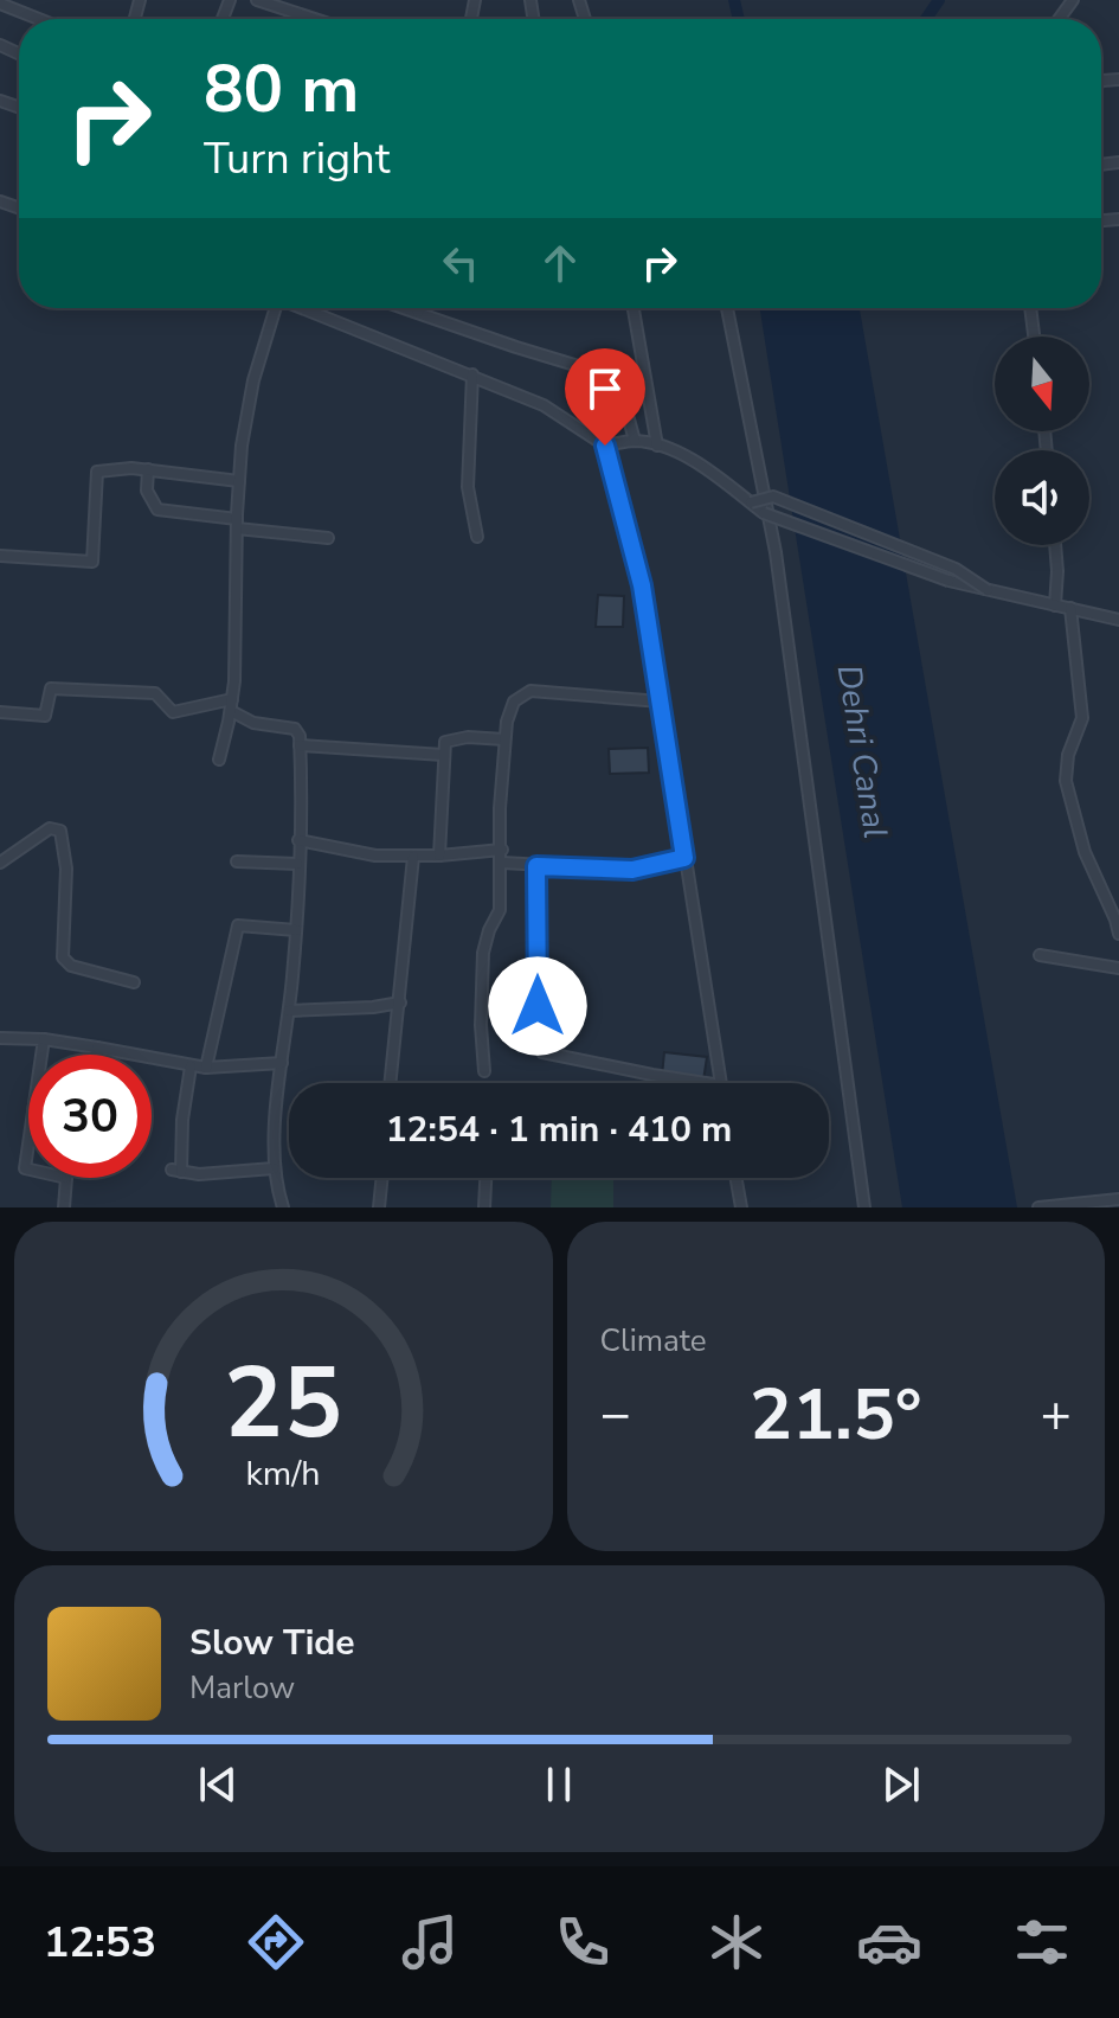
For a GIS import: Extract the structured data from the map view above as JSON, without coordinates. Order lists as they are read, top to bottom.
{
  "water": ["Dehri Canal"],
  "north": "bottom",
  "page": {
    "turn": ["80 m", "Turn right"],
    "limit": "30",
    "trip": "12:54 · 1 min · 410 m",
    "tile": "Climate",
    "heat": ["−", "21.5°", "+"],
    "song": ["Slow Tide", "Marlow"],
    "tabs": "12:53",
    "gauge": ["25", "km/h"]
  }
}
